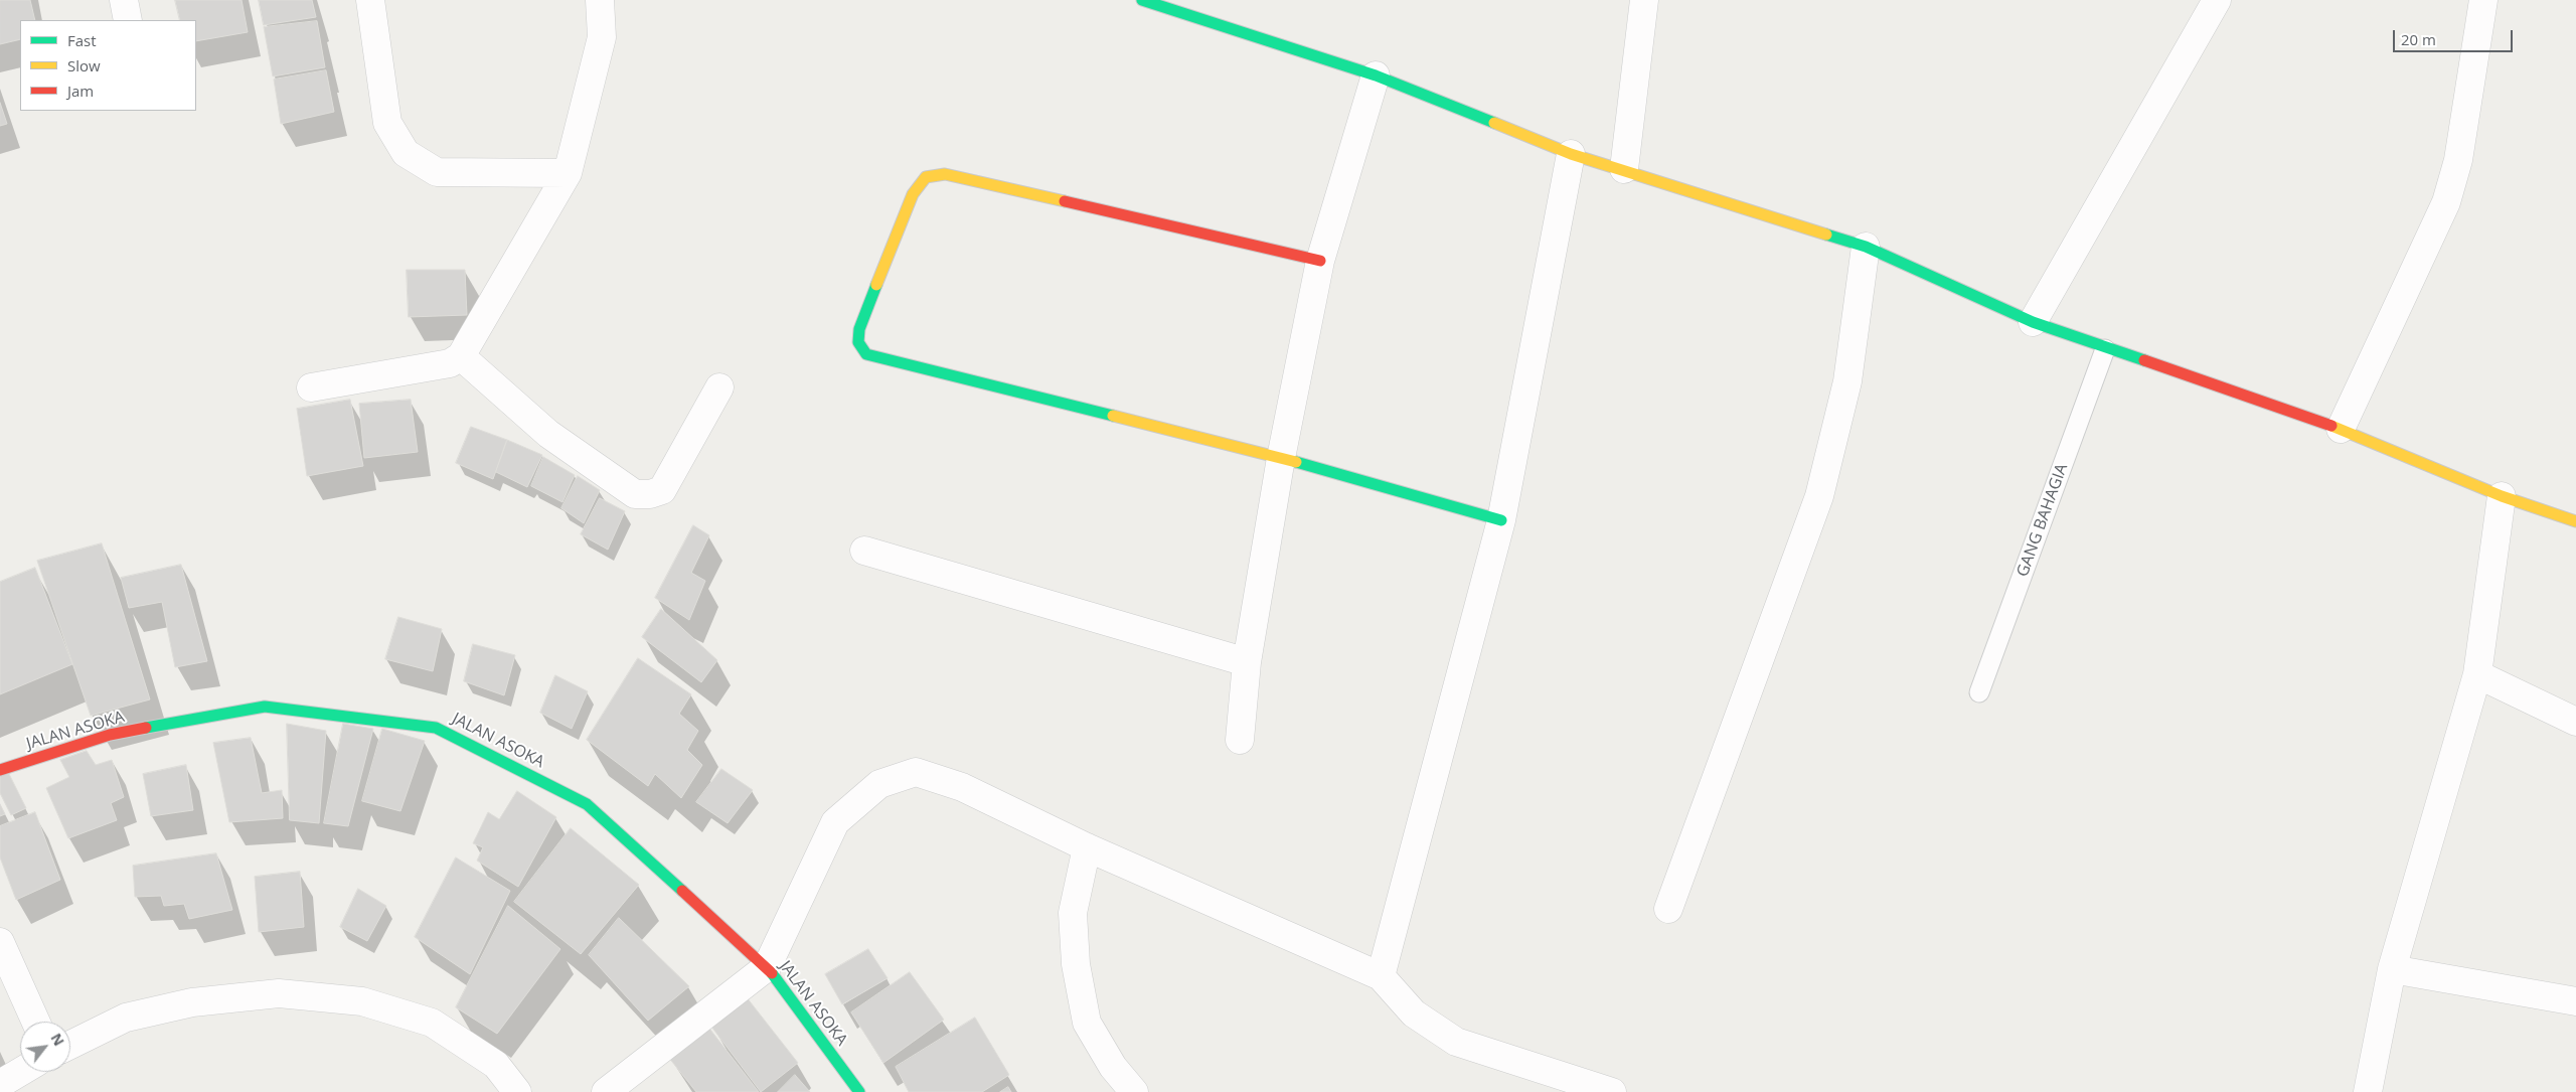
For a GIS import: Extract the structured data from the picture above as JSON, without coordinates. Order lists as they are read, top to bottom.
{
  "streets": {
    "street": ["JALAN ASOKA"],
    "lane": ["GANG BAHAGIA"]
  },
  "legend": ["Fast", "Slow", "Jam"],
  "scale_bar": "20 m",
  "north": "top right"
}
